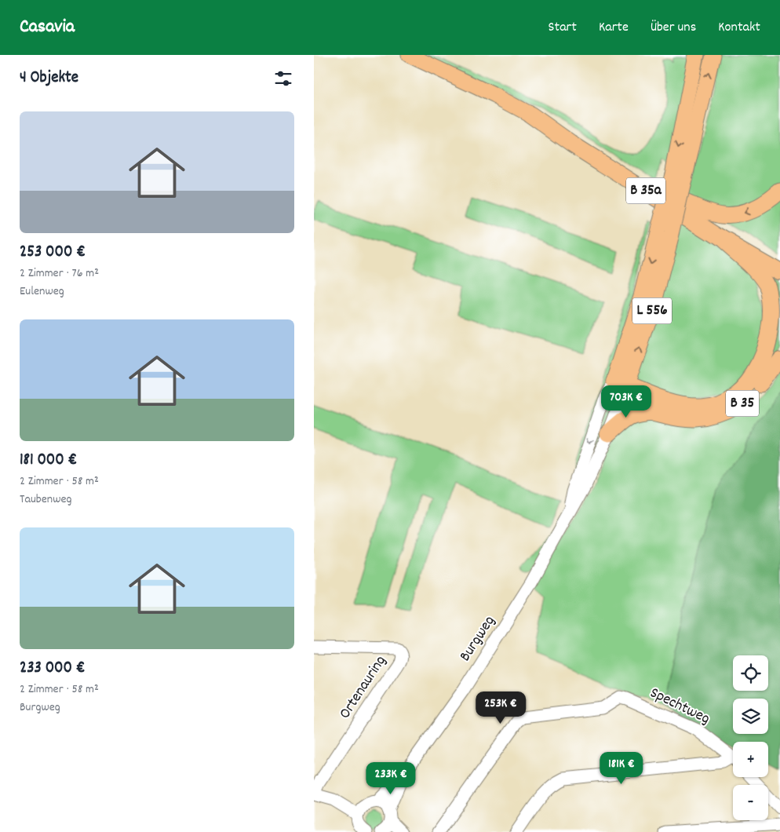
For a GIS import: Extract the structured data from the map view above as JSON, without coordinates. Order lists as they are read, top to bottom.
{
  "streets": {
    "highway": ["B 35a", "B 35"],
    "main road": ["L 556"],
    "street": ["Burgweg", "Ortenauring", "Spechtweg"]
  },
  "crossings": [
    ["L 556", "B 35"],
    ["L 556", "Burgweg"],
    ["B 35", "Burgweg"]
  ],
  "page": {
    "header": "Casavia",
    "nav": [
      "Start",
      "Karte",
      "Über uns",
      "Kontakt"
    ],
    "heading": "4 Objekte",
    "list": [
      {
        "name": "253 000 €",
        "note": "2 Zimmer · 76 m² · Eulenweg"
      },
      {
        "name": "181 000 €",
        "note": "2 Zimmer · 58 m² · Taubenweg"
      },
      {
        "name": "233 000 €",
        "note": "2 Zimmer · 58 m² · Burgweg"
      }
    ],
    "price": [
      "703K €",
      "253K €",
      "181K €",
      "233K €"
    ],
    "map_buttons": ["+", "−"]
  }
}
